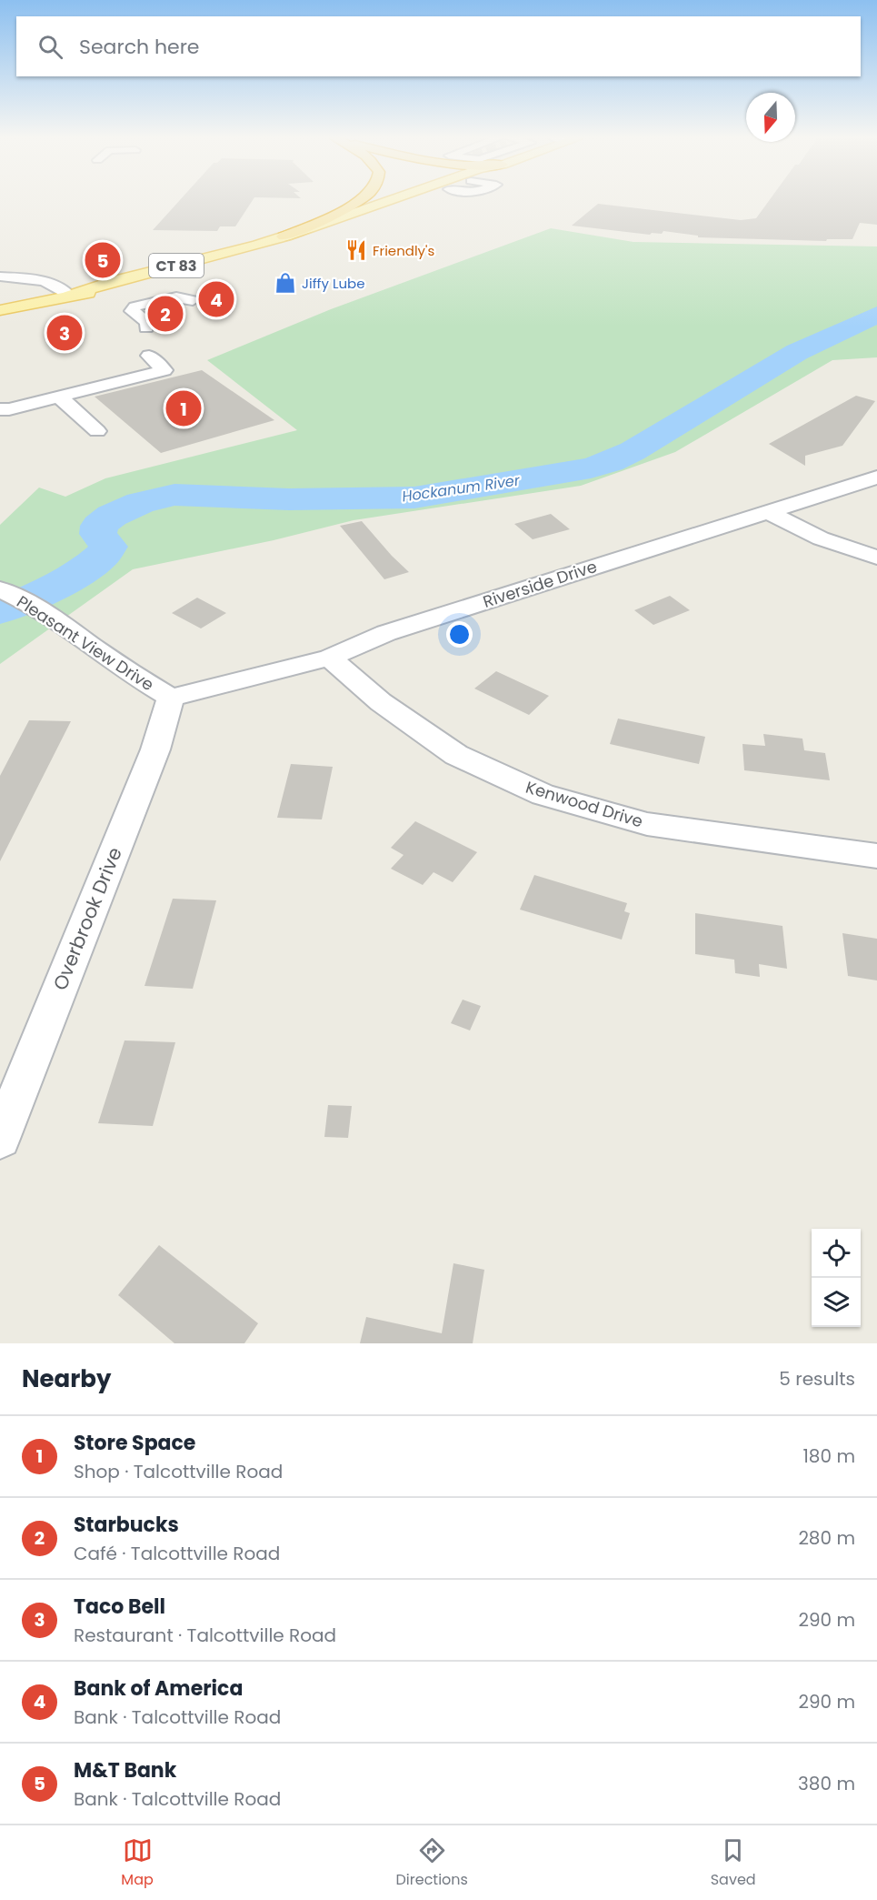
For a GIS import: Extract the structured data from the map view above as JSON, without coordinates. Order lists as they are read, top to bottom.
{
  "streets": {
    "main road": ["CT 83"],
    "street": [
      "Riverside Drive",
      "Pleasant View Drive",
      "Kenwood Drive",
      "Overbrook Drive"
    ]
  },
  "crossings": [
    ["Riverside Drive", "Pleasant View Drive"],
    ["Riverside Drive", "Kenwood Drive"],
    ["Riverside Drive", "Overbrook Drive"],
    ["Pleasant View Drive", "Overbrook Drive"]
  ],
  "water": ["Hockanum River"],
  "places": {
    "restaurant": ["Friendly's"],
    "shop": ["Jiffy Lube"]
  },
  "north": "bottom",
  "page": {
    "search": "Search here",
    "pins": [
      "5",
      "4",
      "2",
      "3",
      "1"
    ],
    "heading": ["Nearby", "5 results"],
    "list": [
      {
        "mark": "1",
        "name": "Store Space",
        "note": "Shop · Talcottville Road",
        "value": "180 m"
      },
      {
        "mark": "2",
        "name": "Starbucks",
        "note": "Café · Talcottville Road",
        "value": "280 m"
      },
      {
        "mark": "3",
        "name": "Taco Bell",
        "note": "Restaurant · Talcottville Road",
        "value": "290 m"
      },
      {
        "mark": "4",
        "name": "Bank of America",
        "note": "Bank · Talcottville Road",
        "value": "290 m"
      },
      {
        "mark": "5",
        "name": "M&T Bank",
        "note": "Bank · Talcottville Road",
        "value": "380 m"
      }
    ],
    "nav": ["Map", "Directions", "Saved"]
  }
}
